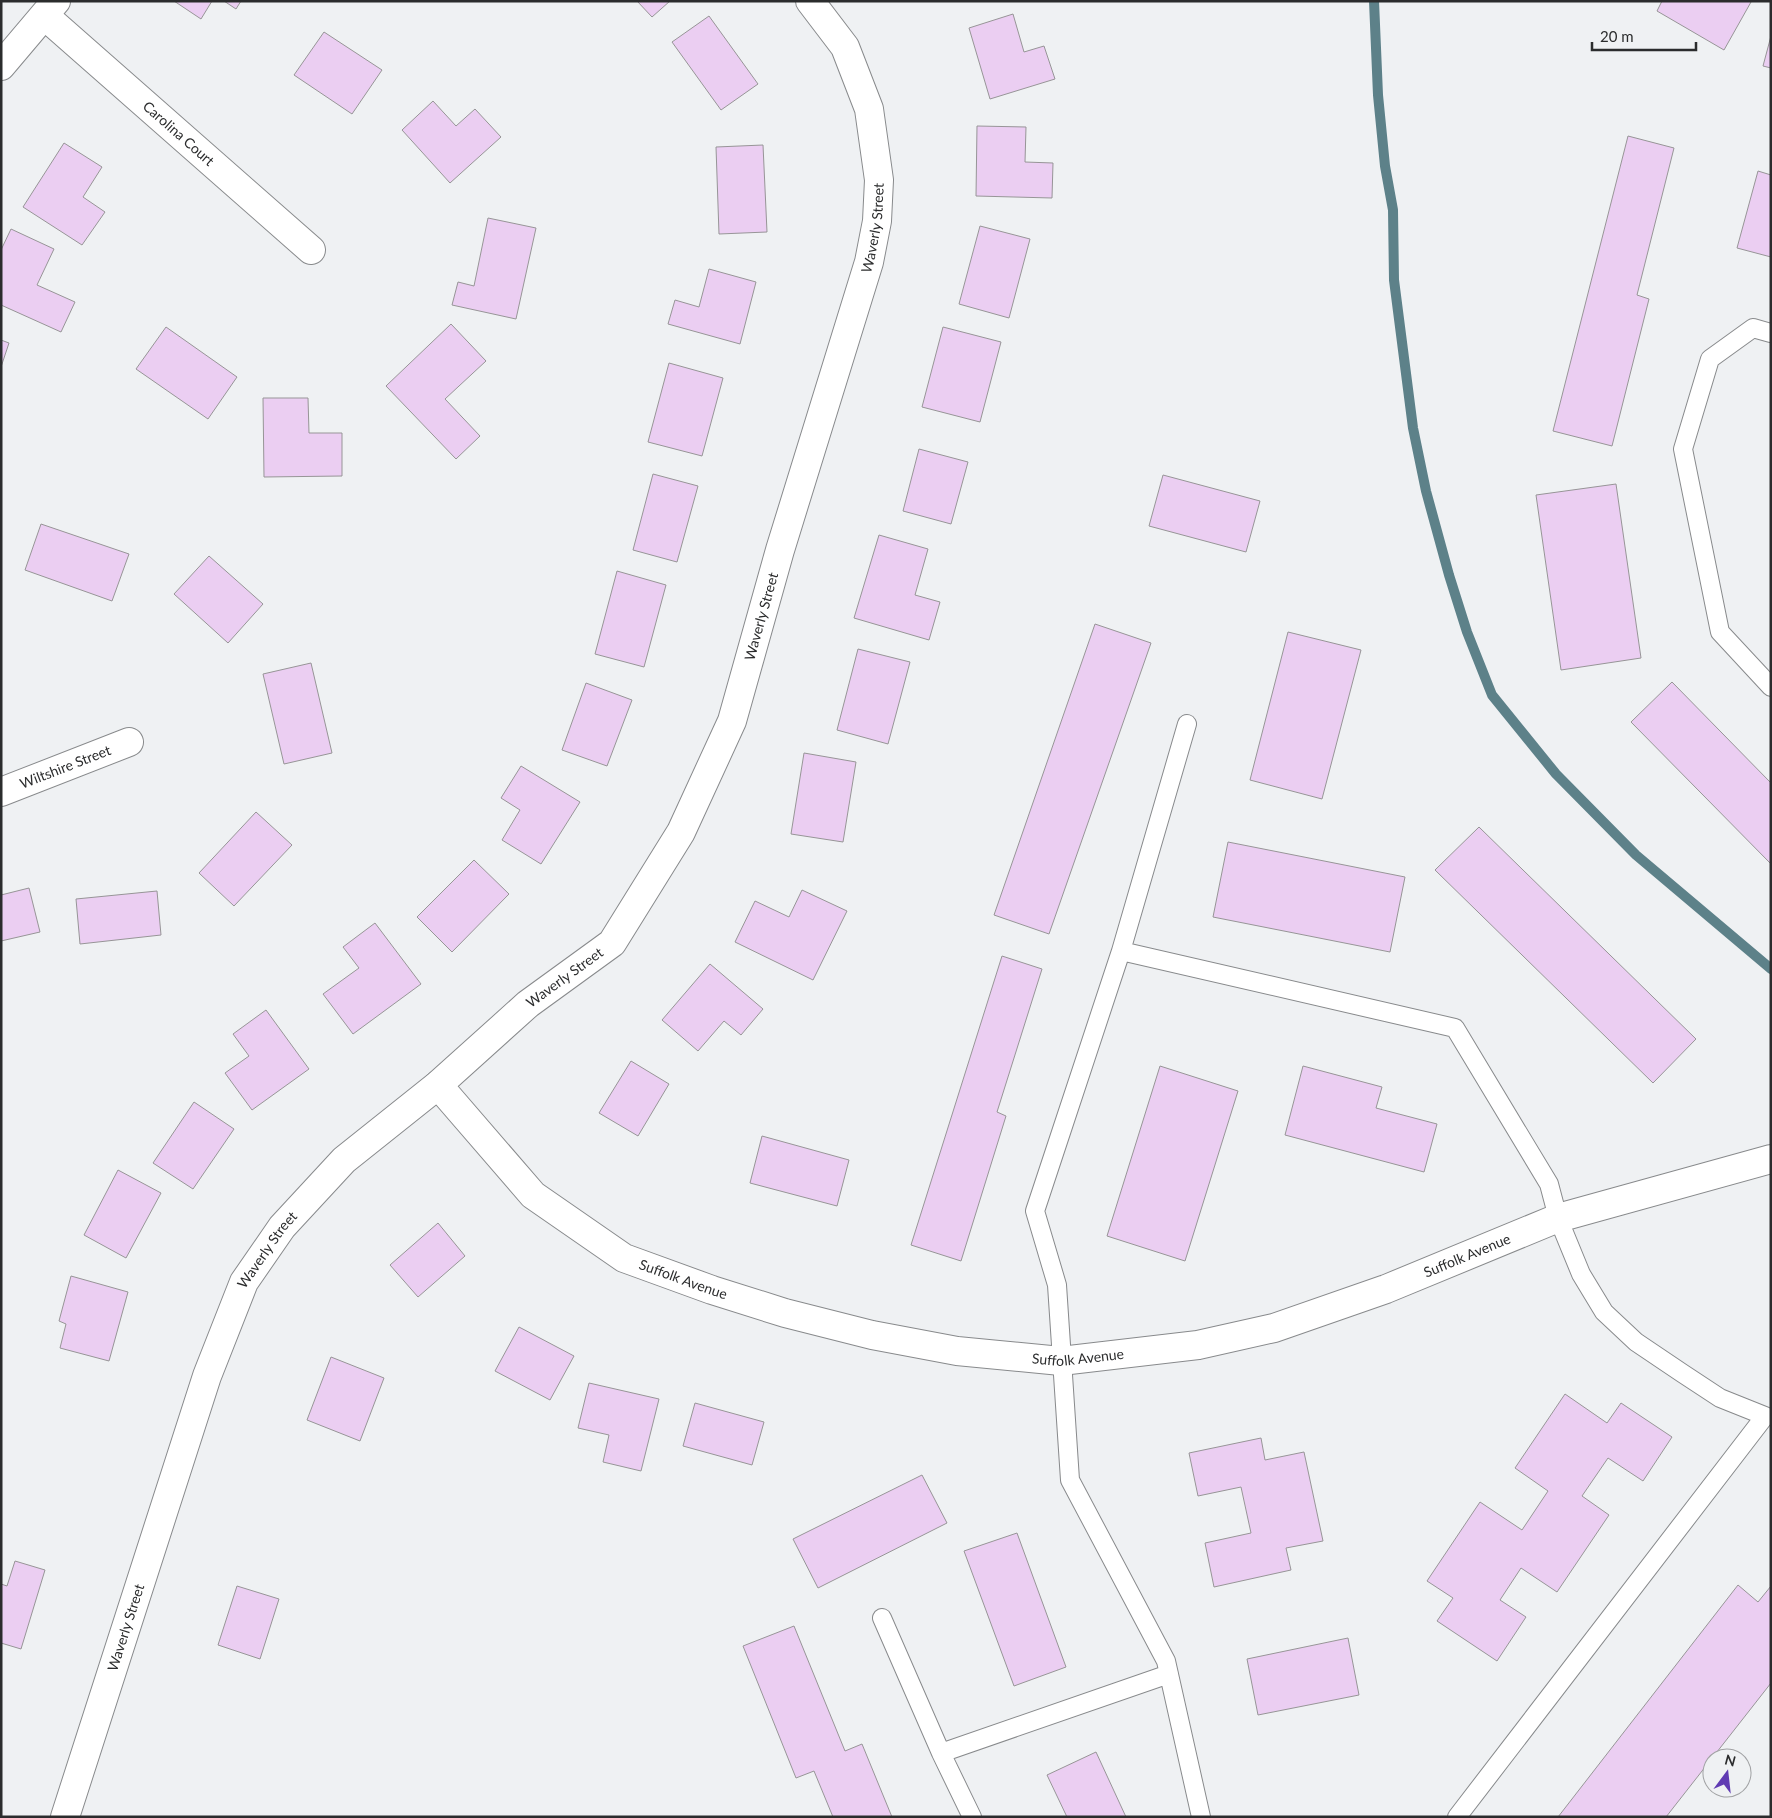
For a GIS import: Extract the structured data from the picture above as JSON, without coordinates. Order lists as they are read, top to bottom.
{
  "streets": {
    "street": [
      "Carolina Court",
      "Waverly Street",
      "Wiltshire Street",
      "Suffolk Avenue"
    ]
  },
  "crossings": [
    ["Waverly Street", "Suffolk Avenue"]
  ],
  "scale_bar": "20 m",
  "north": "top"
}
